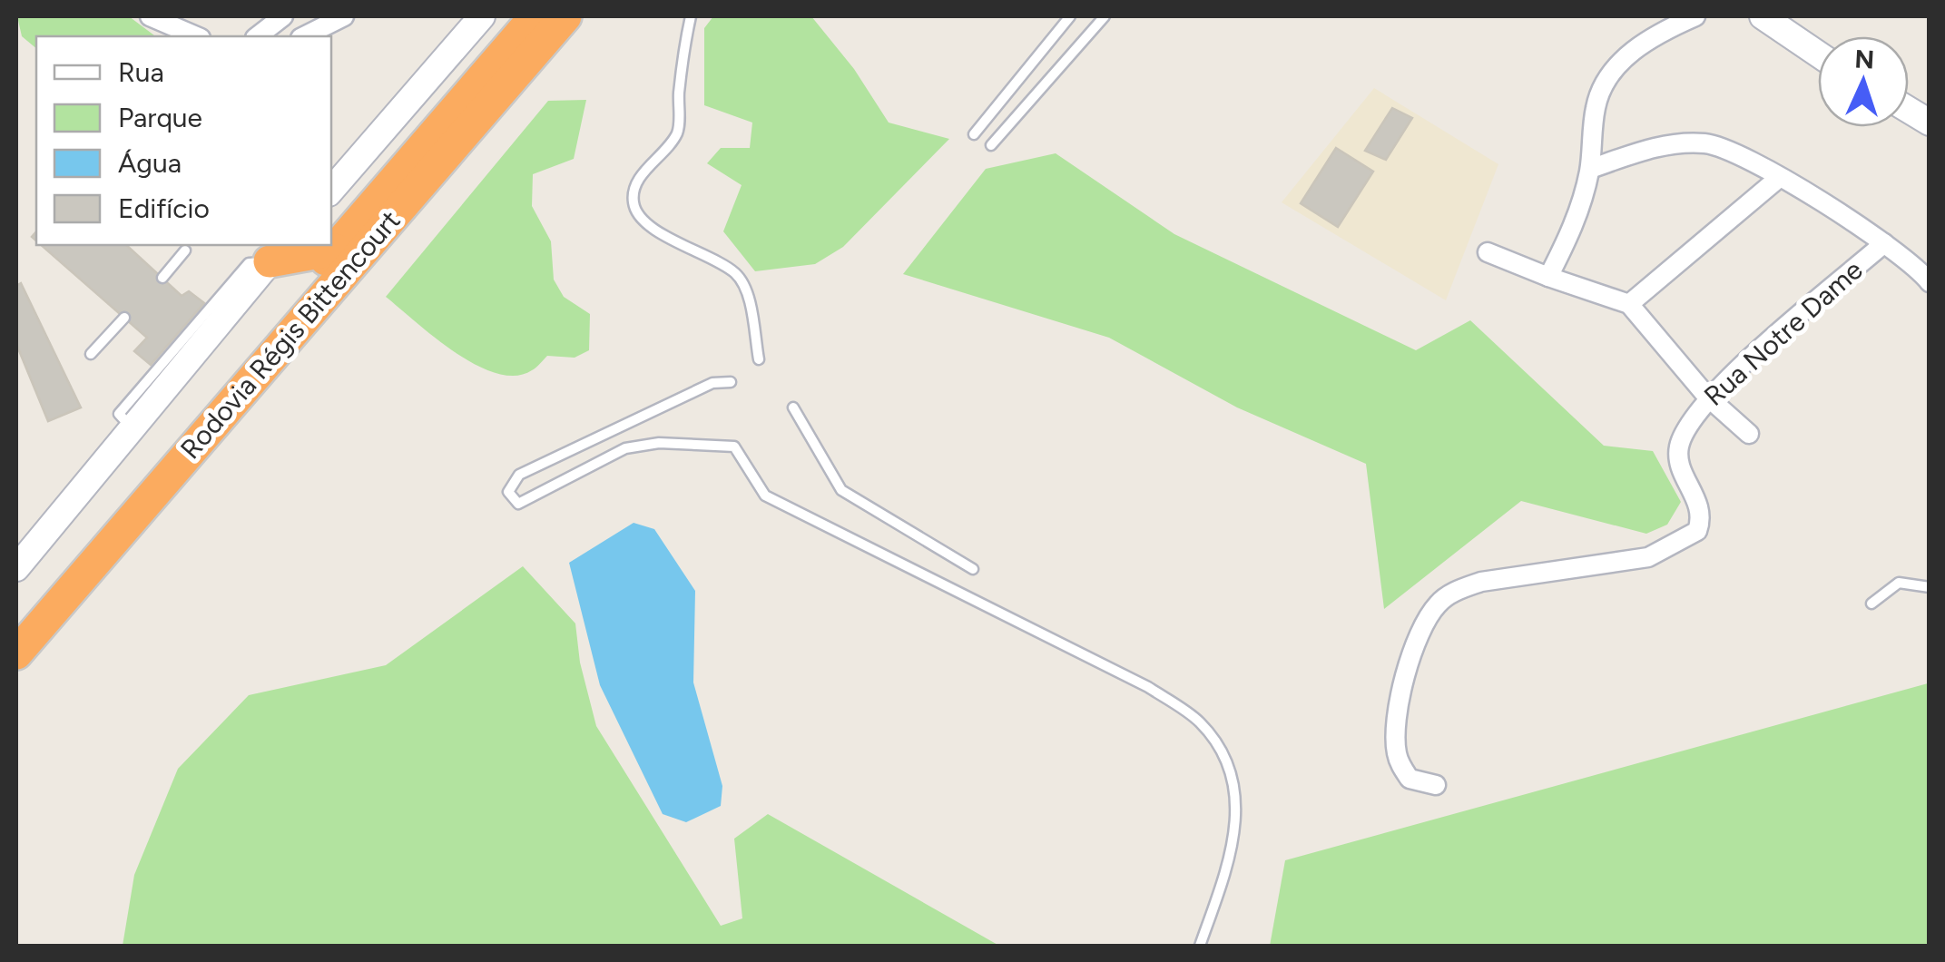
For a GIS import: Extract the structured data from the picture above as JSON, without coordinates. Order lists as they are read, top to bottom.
{
  "streets": {
    "highway": ["Rodovia Régis Bittencourt"],
    "street": ["Rua Notre Dame"]
  },
  "legend": [
    "Rua",
    "Parque",
    "Água",
    "Edifício"
  ],
  "north": "top"
}
